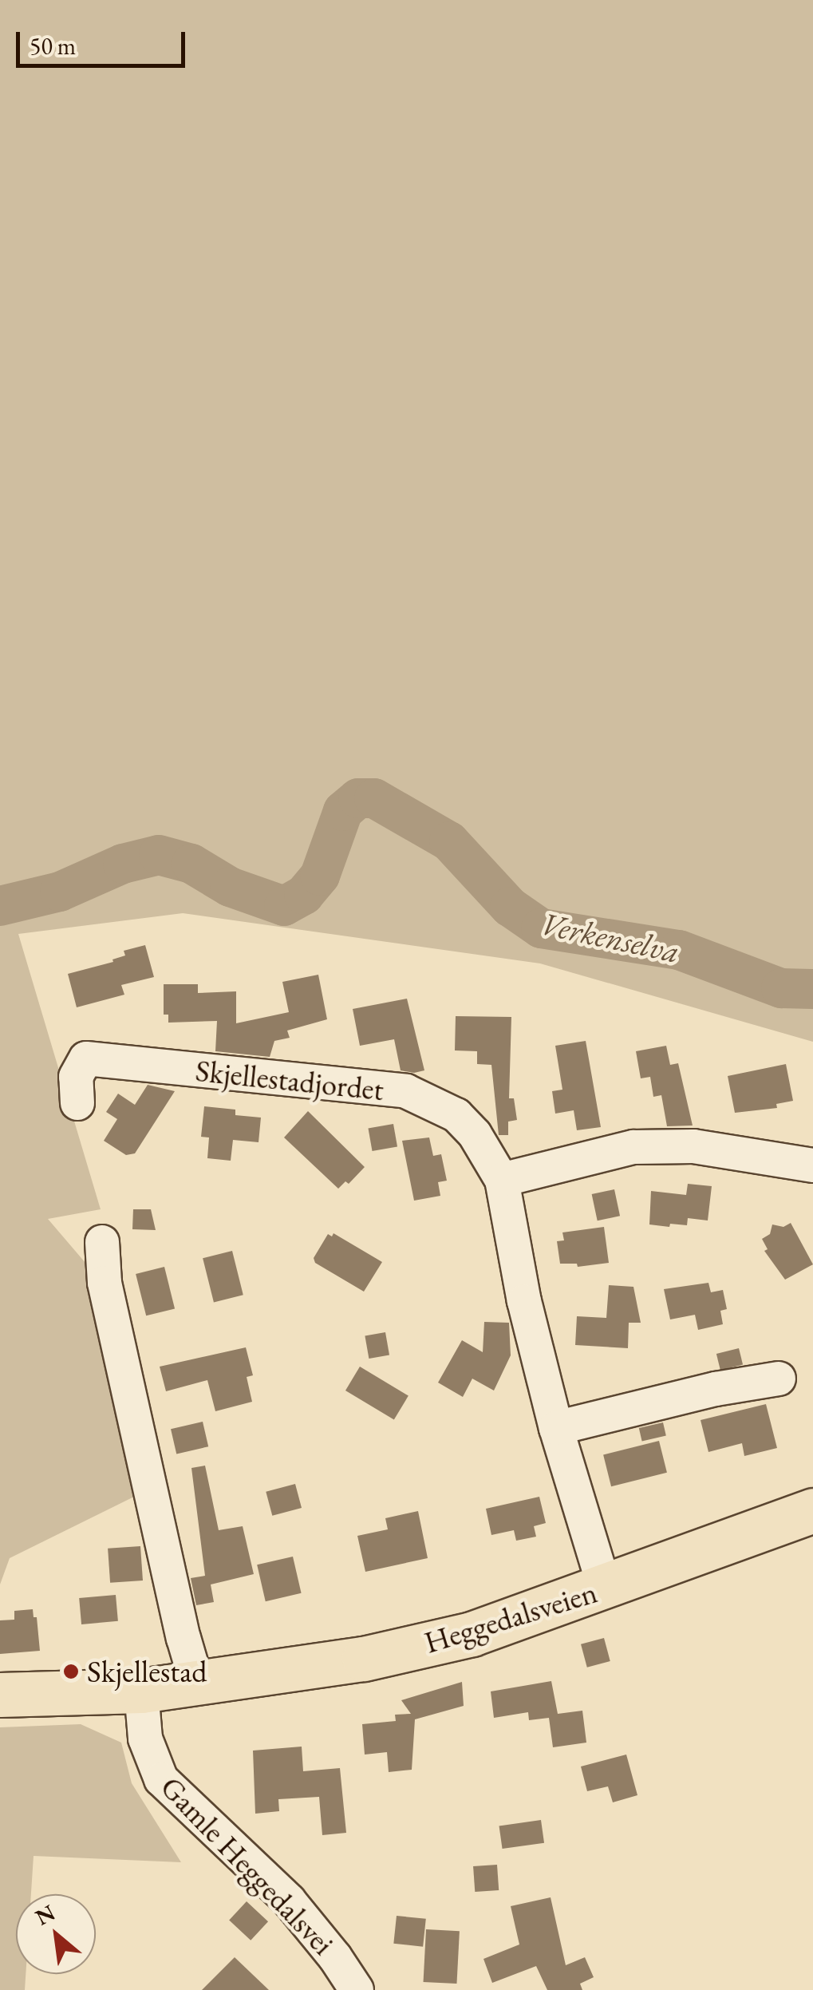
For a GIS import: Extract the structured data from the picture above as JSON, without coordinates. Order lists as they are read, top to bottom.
{
  "streets": {
    "main road": ["Heggedalsveien"],
    "street": ["Skjellestadjordet", "Gamle Heggedalsvei"]
  },
  "crossings": [
    ["Skjellestadjordet", "Heggedalsveien"],
    ["Heggedalsveien", "Gamle Heggedalsvei"]
  ],
  "water": ["Verkenselva"],
  "places": ["Skjellestad"],
  "scale_bar": "50 m",
  "north": "top left"
}
